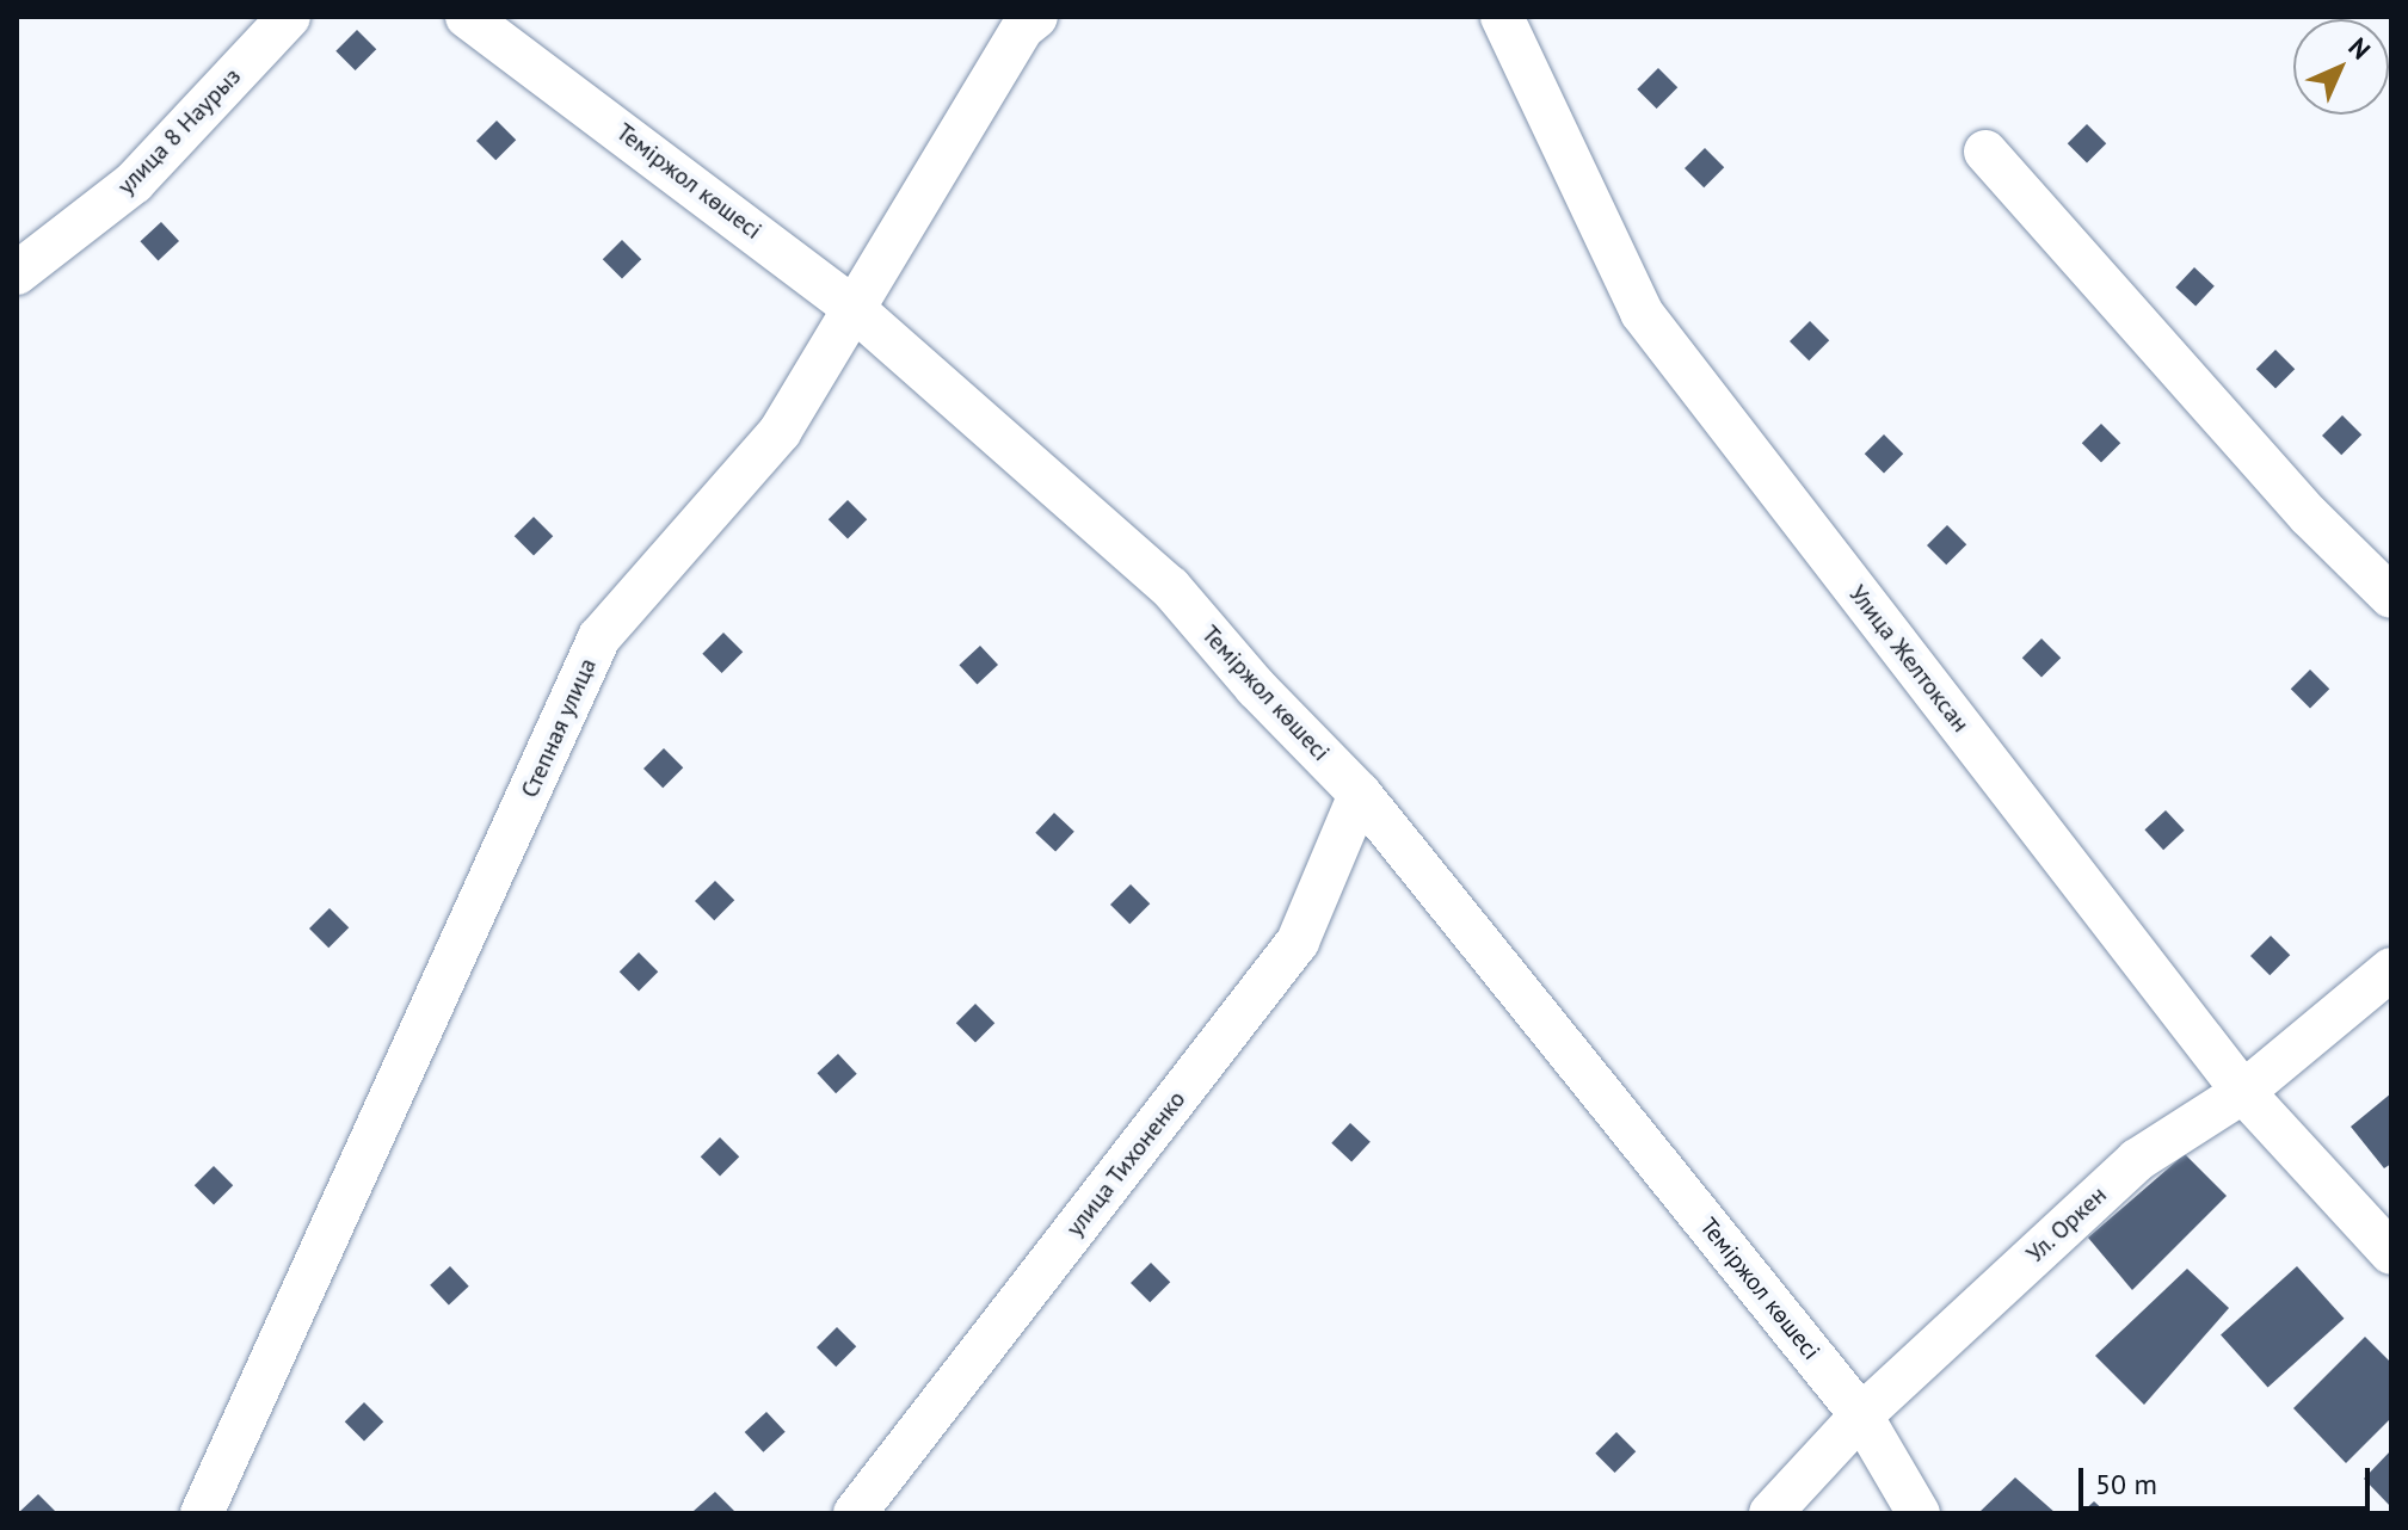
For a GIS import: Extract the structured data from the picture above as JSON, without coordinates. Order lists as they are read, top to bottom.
{
  "streets": {
    "street": [
      "улица 8 Наурыз",
      "Теміржол көшесі",
      "Улица Желтоксан",
      "Степная улица",
      "улица Тихоненко",
      "Ул. Оркен"
    ]
  },
  "crossings": [
    ["Теміржол көшесі", "Степная улица"],
    ["Теміржол көшесі", "улица Тихоненко"],
    ["Теміржол көшесі", "Ул. Оркен"],
    ["Улица Желтоксан", "Ул. Оркен"]
  ],
  "scale_bar": "50 m",
  "north": "top right"
}
